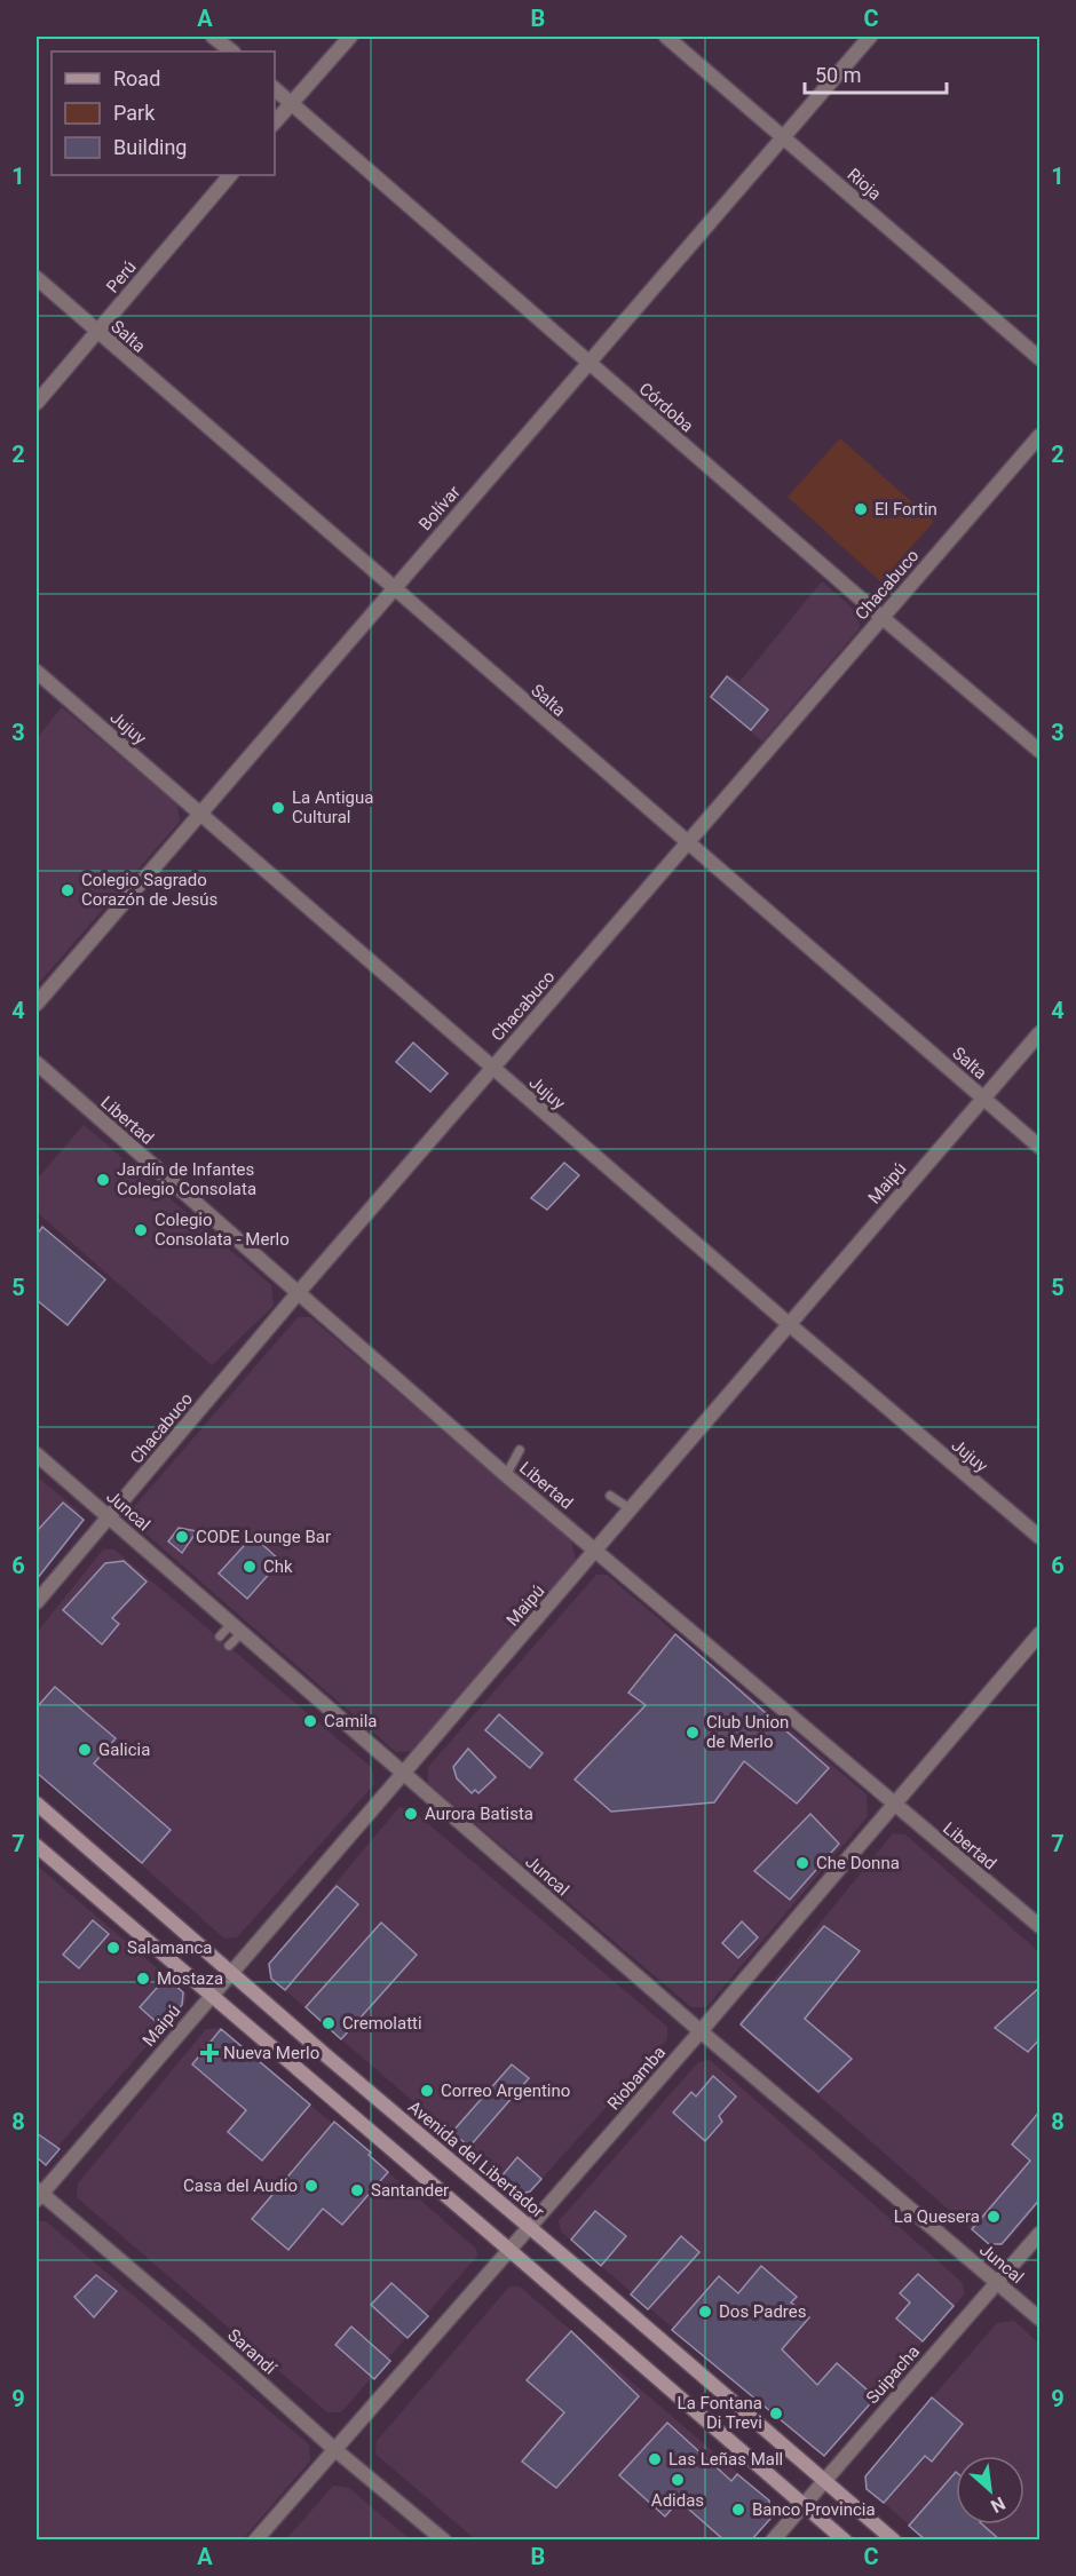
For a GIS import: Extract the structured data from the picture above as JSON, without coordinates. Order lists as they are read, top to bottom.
{
  "streets": {
    "main road": ["Avenida del Libertador"],
    "street": [
      "Rioja",
      "Perú",
      "Salta",
      "Córdoba",
      "Bolívar",
      "Chacabuco",
      "Jujuy",
      "Libertad",
      "Maipú",
      "Juncal",
      "Riobamba",
      "Sarandí",
      "Suipacha"
    ]
  },
  "crossings": [
    ["Rioja", "Bolívar"],
    ["Perú", "Salta"],
    ["Salta", "Bolívar"],
    ["Salta", "Chacabuco"],
    ["Salta", "Maipú"],
    ["Córdoba", "Bolívar"],
    ["Córdoba", "Chacabuco"],
    ["Bolívar", "Jujuy"],
    ["Chacabuco", "Jujuy"],
    ["Chacabuco", "Libertad"],
    ["Chacabuco", "Juncal"],
    ["Jujuy", "Maipú"],
    ["Libertad", "Maipú"],
    ["Libertad", "Riobamba"],
    ["Maipú", "Juncal"],
    ["Maipú", "Avenida del Libertador"],
    ["Maipú", "Sarandí"],
    ["Juncal", "Riobamba"],
    ["Juncal", "Suipacha"],
    ["Riobamba", "Avenida del Libertador"],
    ["Riobamba", "Sarandí"],
    ["Avenida del Libertador", "Suipacha"]
  ],
  "places": {
    "other": [
      "El Fortin",
      "La Antigua Cultural",
      "Colegio Sagrado Corazón de Jesús",
      "Jardín de Infantes Colegio Consolata",
      "Colegio Consolata - Merlo",
      "CODE Lounge Bar",
      "Chk",
      "Camila",
      "Club Union de Merlo",
      "Galicia",
      "Aurora Batista",
      "Che Donna",
      "Salamanca",
      "Mostaza",
      "Cremolatti",
      "Correo Argentino",
      "Casa del Audio",
      "Santander",
      "La Quesera",
      "Dos Padres",
      "La Fontana Di Trevi",
      "Las Leñas Mall",
      "Adidas",
      "Banco Provincia"
    ],
    "health": ["Nueva Merlo"]
  },
  "legend": ["Road", "Park", "Building"],
  "scale_bar": "50 m",
  "north": "bottom right",
  "grid": {
    "columns": ["A", "B", "C"],
    "rows": [
      "1",
      "2",
      "3",
      "4",
      "5",
      "6",
      "7",
      "8",
      "9"
    ]
  }
}
